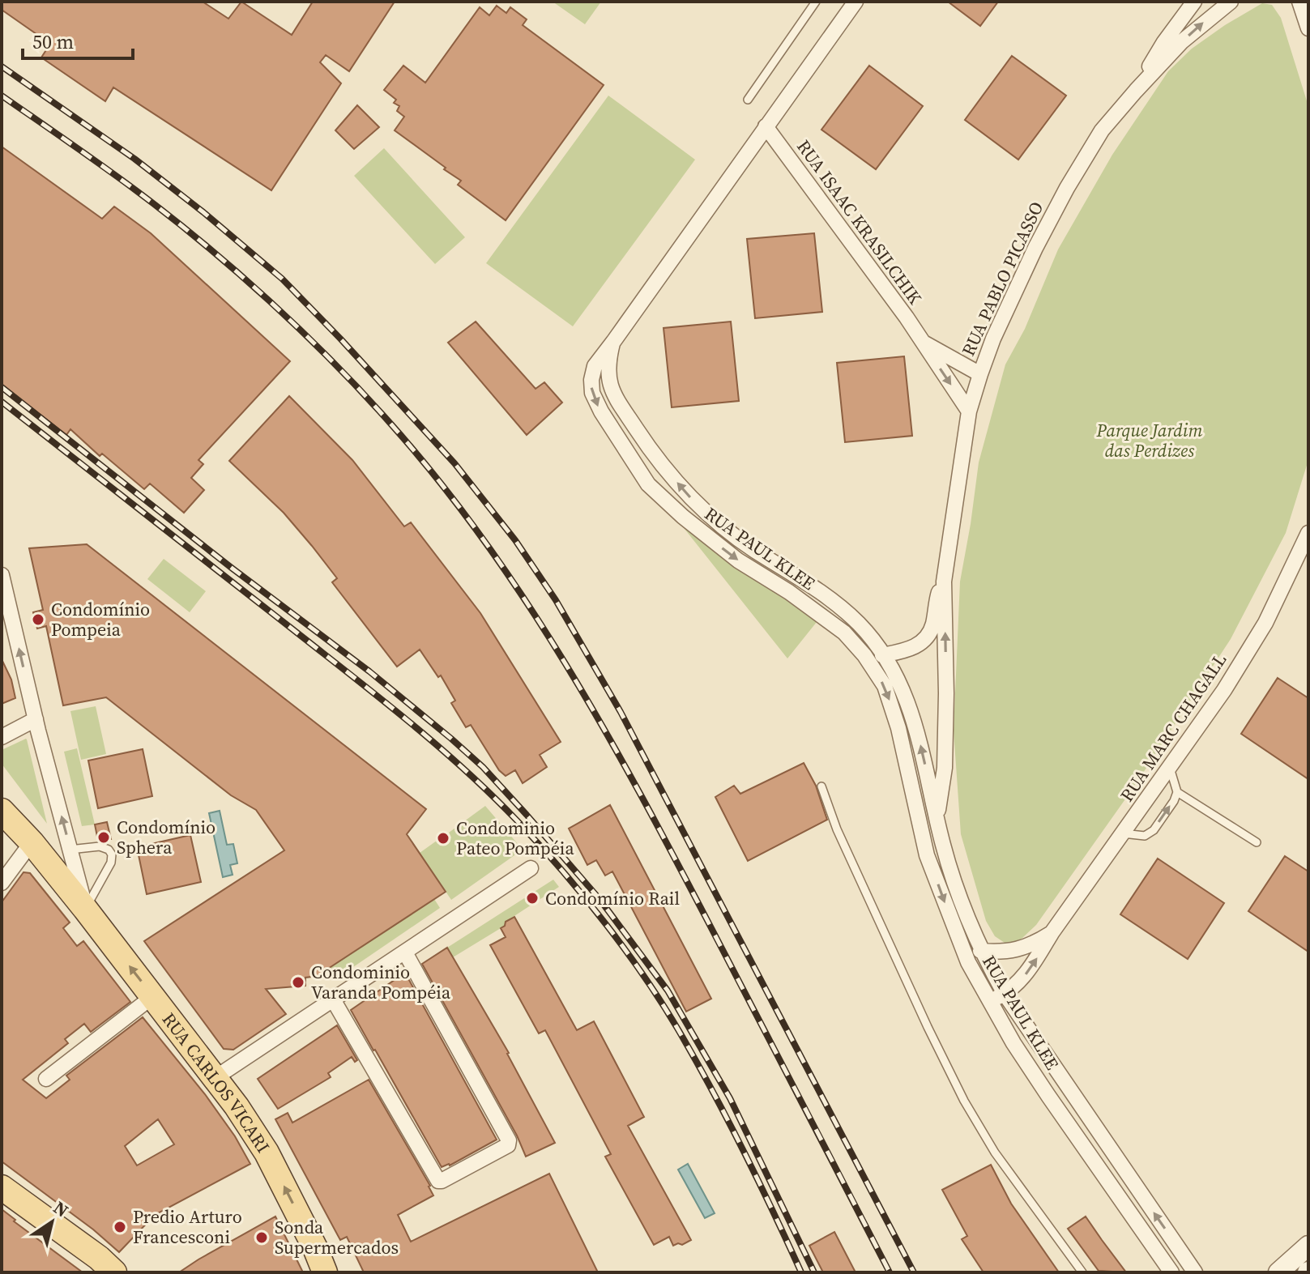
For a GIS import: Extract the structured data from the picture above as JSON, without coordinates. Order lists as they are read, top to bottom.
{
  "streets": {
    "main road": ["RUA CARLOS VICARI"],
    "street": [
      "RUA ISAAC KRASILCHIK",
      "RUA PABLO PICASSO",
      "RUA PAUL KLEE",
      "RUA MARC CHAGALL"
    ]
  },
  "crossings": [
    ["RUA ISAAC KRASILCHIK", "RUA PABLO PICASSO"],
    ["RUA PABLO PICASSO", "RUA PAUL KLEE"],
    ["RUA PAUL KLEE", "RUA MARC CHAGALL"]
  ],
  "one_way": ["RUA CARLOS VICARI"],
  "parks": ["Parque Jardim das Perdizes"],
  "places": [
    "Condomínio Pompeia",
    "Condomínio Sphera",
    "Condominio Pateo Pompéia",
    "Condomínio Rail",
    "Condominio Varanda Pompéia",
    "Predio Arturo Francesconi",
    "Sonda Supermercados"
  ],
  "scale_bar": "50 m",
  "north": "top right"
}
